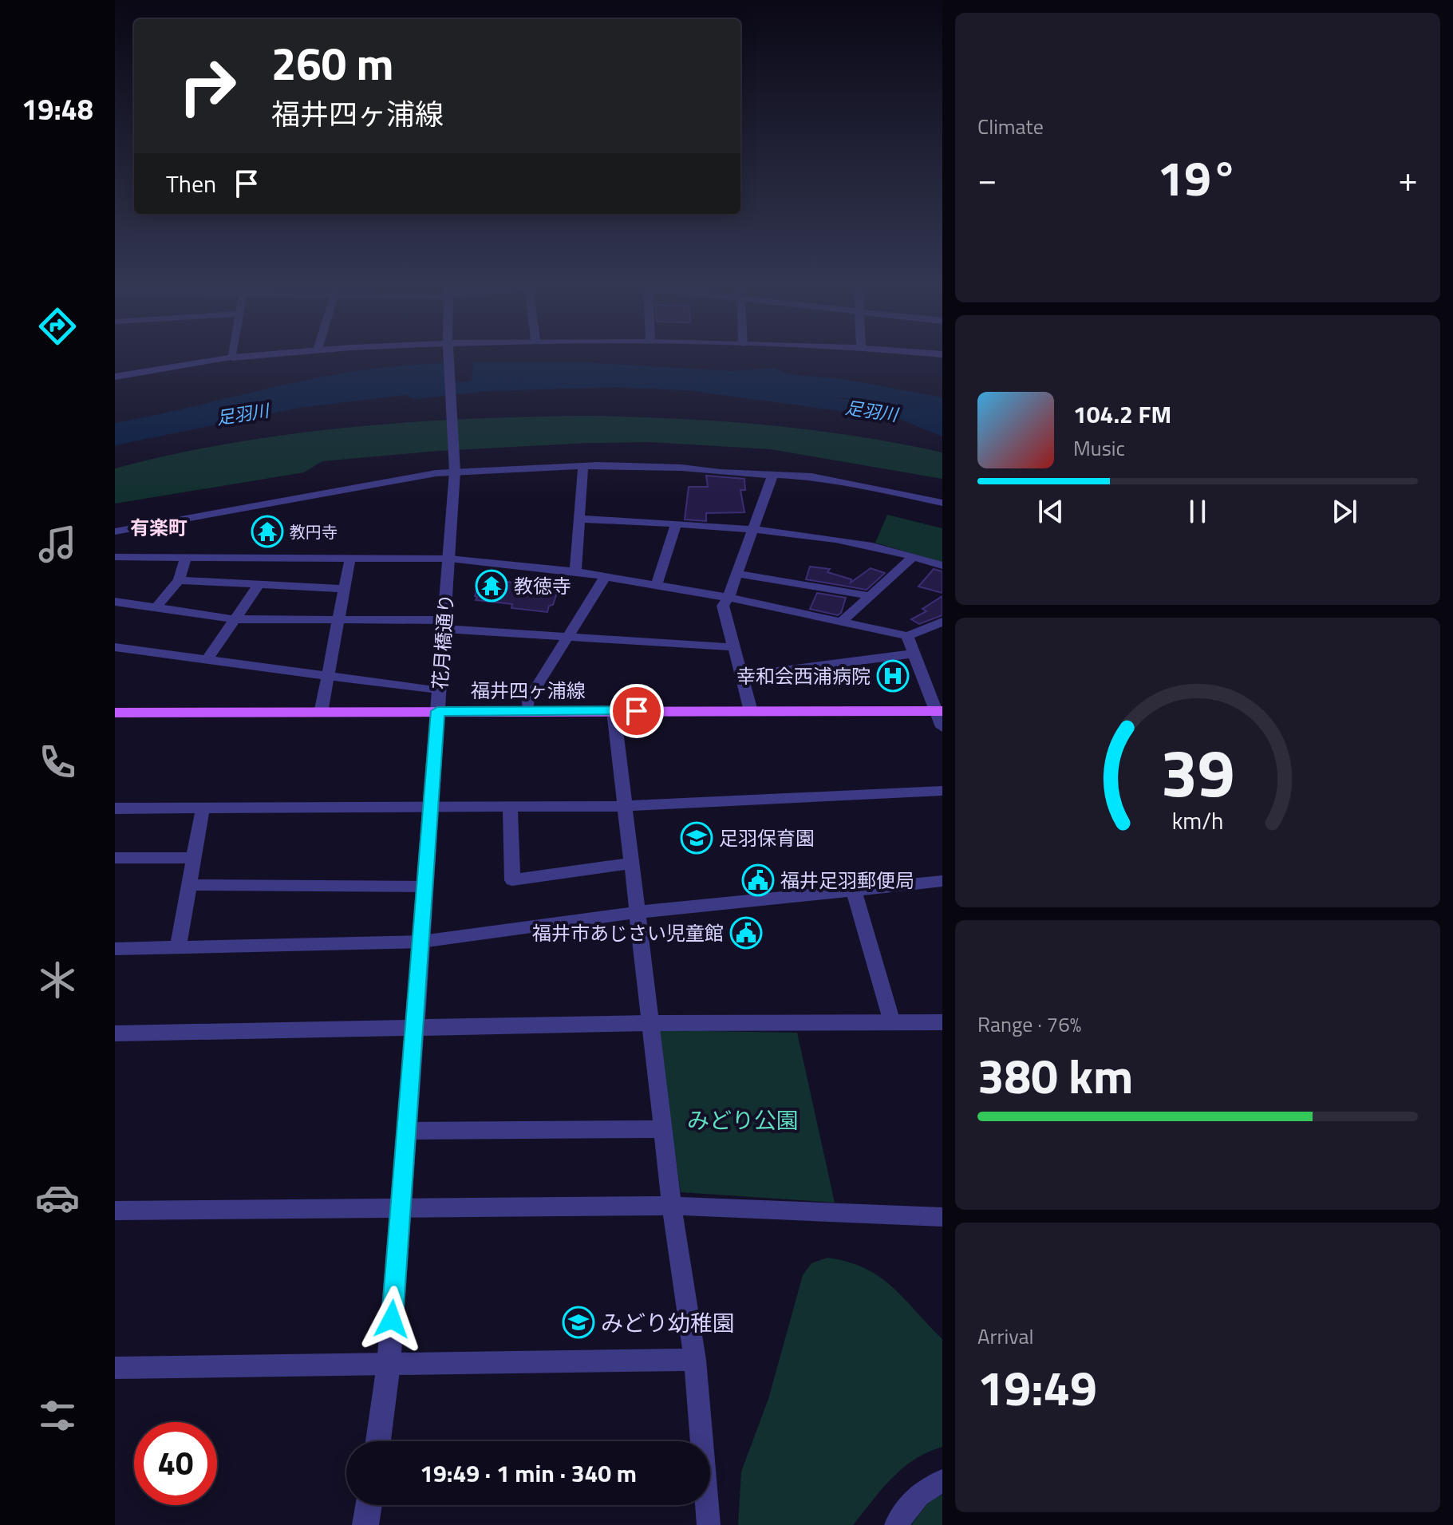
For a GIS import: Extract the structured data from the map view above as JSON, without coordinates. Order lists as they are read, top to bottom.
{
  "streets": {
    "main road": ["福井四ヶ浦線"],
    "street": ["花月橋通り"]
  },
  "crossings": [
    ["花月橋通り", "福井四ヶ浦線"]
  ],
  "districts": ["有楽町"],
  "water": ["足羽川"],
  "parks": ["みどり公園"],
  "places": {
    "temple": ["教円寺", "教徳寺"],
    "hospital": ["幸和会西浦病院"],
    "school or university": ["足羽保育園", "みどり幼稚園"],
    "public building": ["福井足羽郵便局", "福井市あじさい児童館"]
  },
  "page": {
    "tabs": "19:48",
    "tile": [
      "Climate",
      ["Range · 76%", "380 km"],
      ["Arrival", "19:49"]
    ],
    "turn": ["260 m", "福井四ヶ浦線"],
    "heat": ["−", "19°", "+"],
    "then": "Then",
    "song": ["104.2 FM", "Music"],
    "limit": "40",
    "trip": "19:49 · 1 min · 340 m",
    "gauge": ["39", "km/h"]
  }
}
